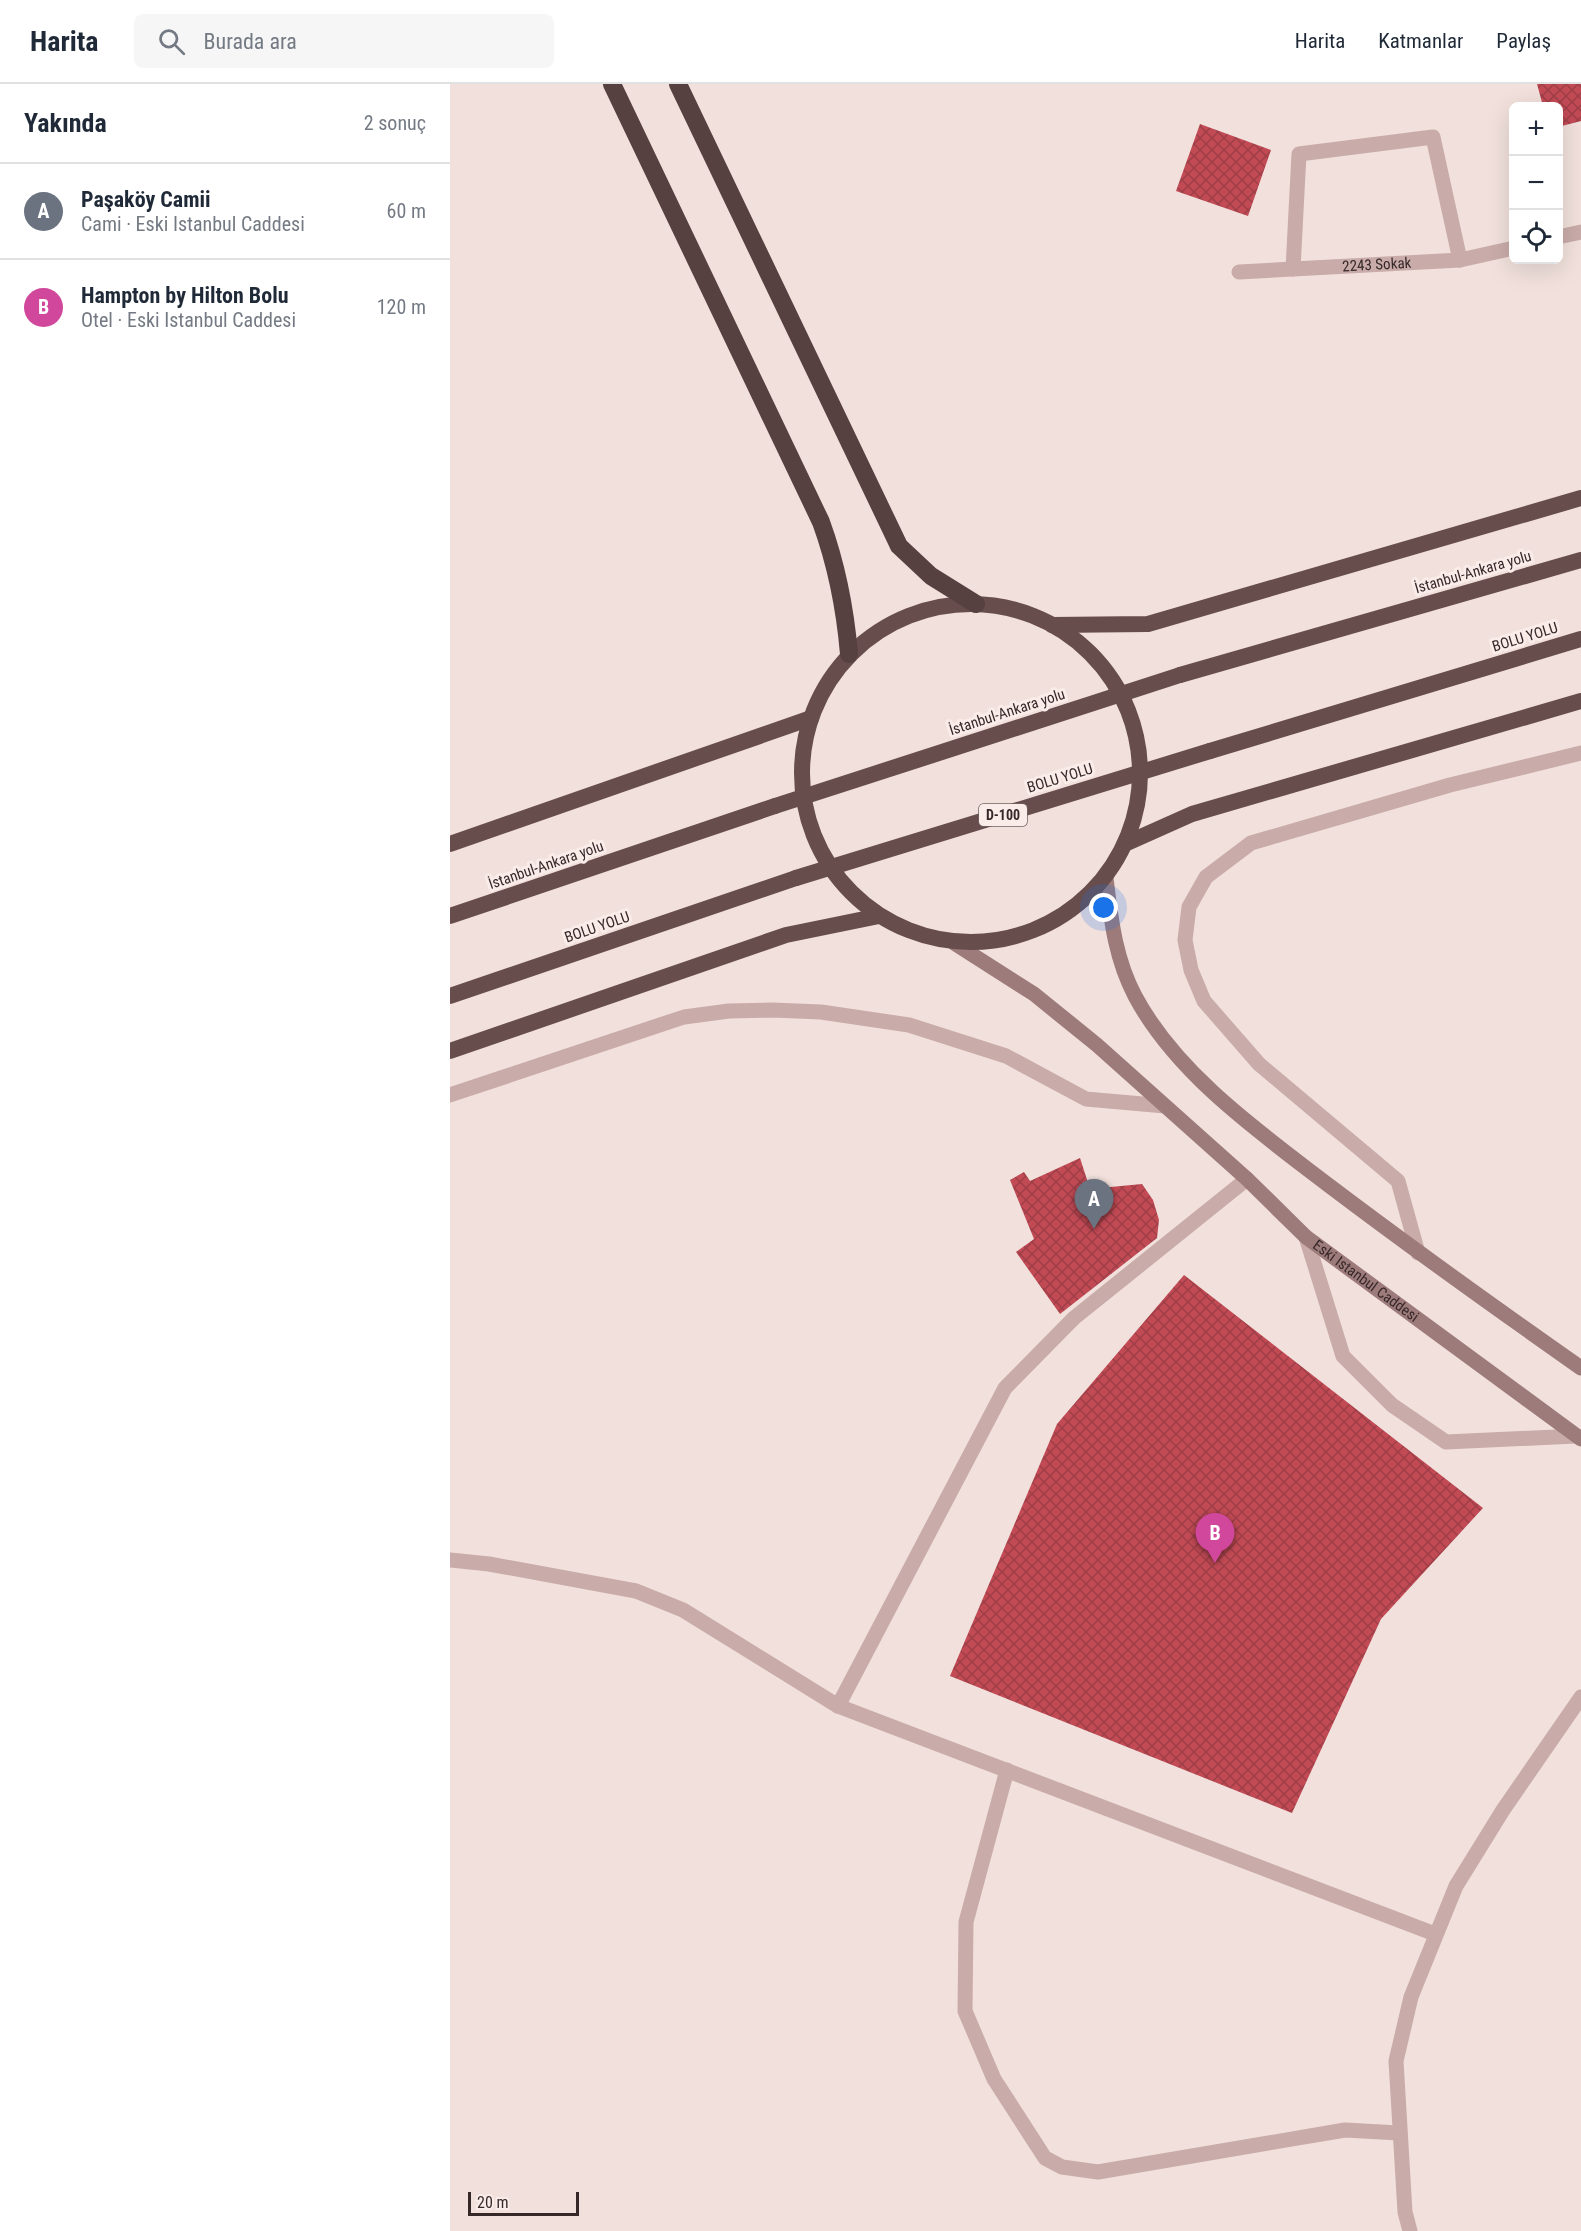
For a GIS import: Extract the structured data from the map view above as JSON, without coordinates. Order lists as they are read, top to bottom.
{
  "streets": {
    "highway": ["İstanbul-Ankara yolu", "BOLU YOLU", "D-100"],
    "main road": ["Eski Istanbul Caddesi"],
    "street": ["2243 Sokak"]
  },
  "scale_bar": "20 m",
  "page": {
    "header": "Harita",
    "search": "Burada ara",
    "nav": ["Harita", "Katmanlar", "Paylaş"],
    "heading": ["Yakında", "2 sonuç"],
    "map_buttons": ["+", "−"],
    "list": [
      {
        "mark": "A",
        "name": "Paşaköy Camii",
        "note": "Cami · Eski Istanbul Caddesi",
        "value": "60 m"
      },
      {
        "mark": "B",
        "name": "Hampton by Hilton Bolu",
        "note": "Otel · Eski Istanbul Caddesi",
        "value": "120 m"
      }
    ],
    "pins": ["A", "B"],
    "scale": "20 m"
  }
}
